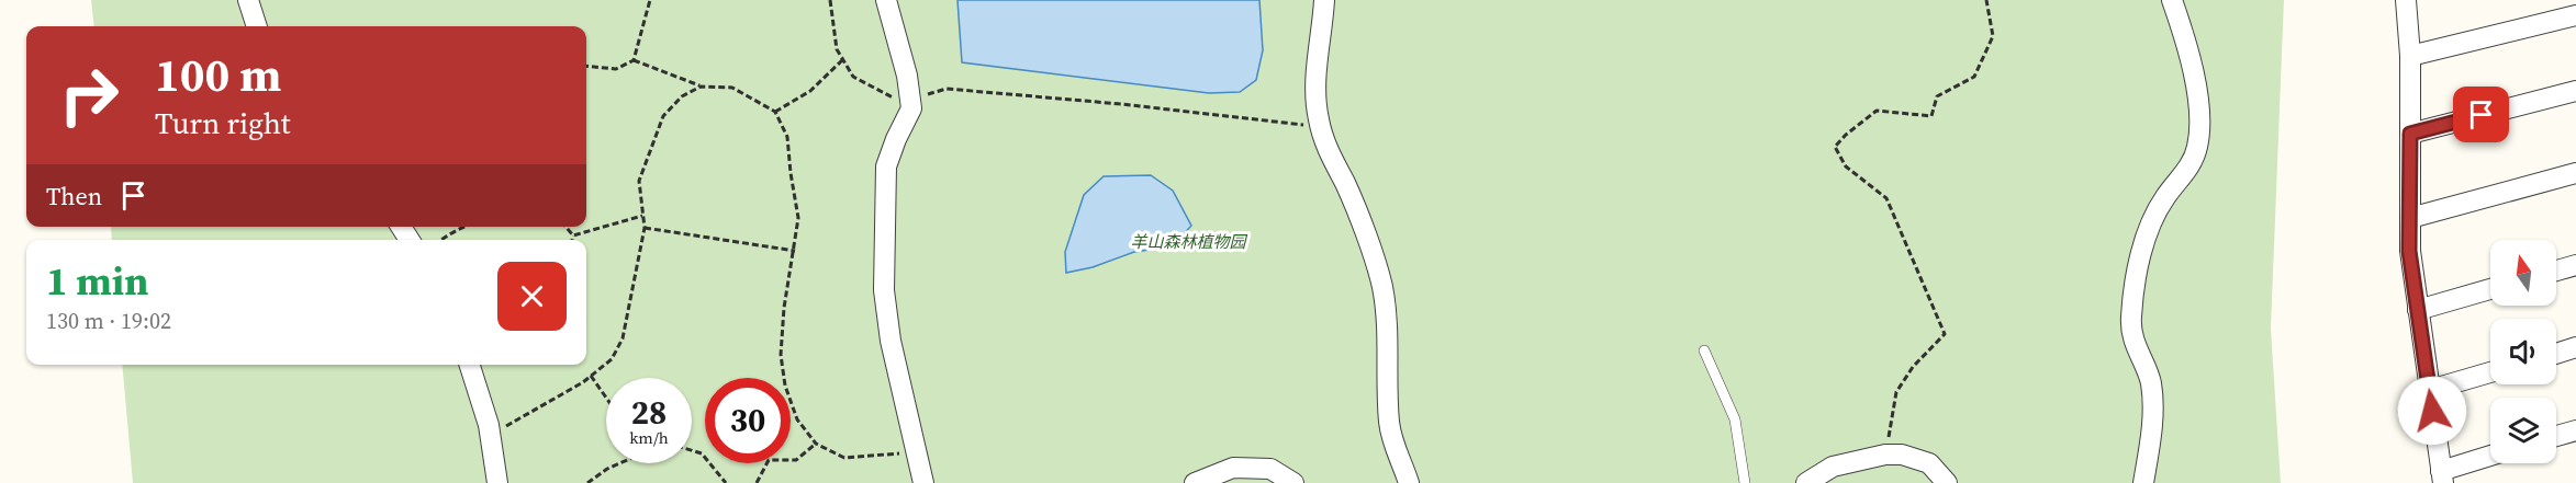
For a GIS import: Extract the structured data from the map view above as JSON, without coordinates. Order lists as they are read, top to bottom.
{
  "parks": ["羊山森林植物园"],
  "north": "top",
  "page": {
    "turn": ["100 m", "Turn right"],
    "then": "Then",
    "heading": ["1 min", "130 m · 19:02"],
    "speed": "28 km/h",
    "limit": "30"
  }
}
